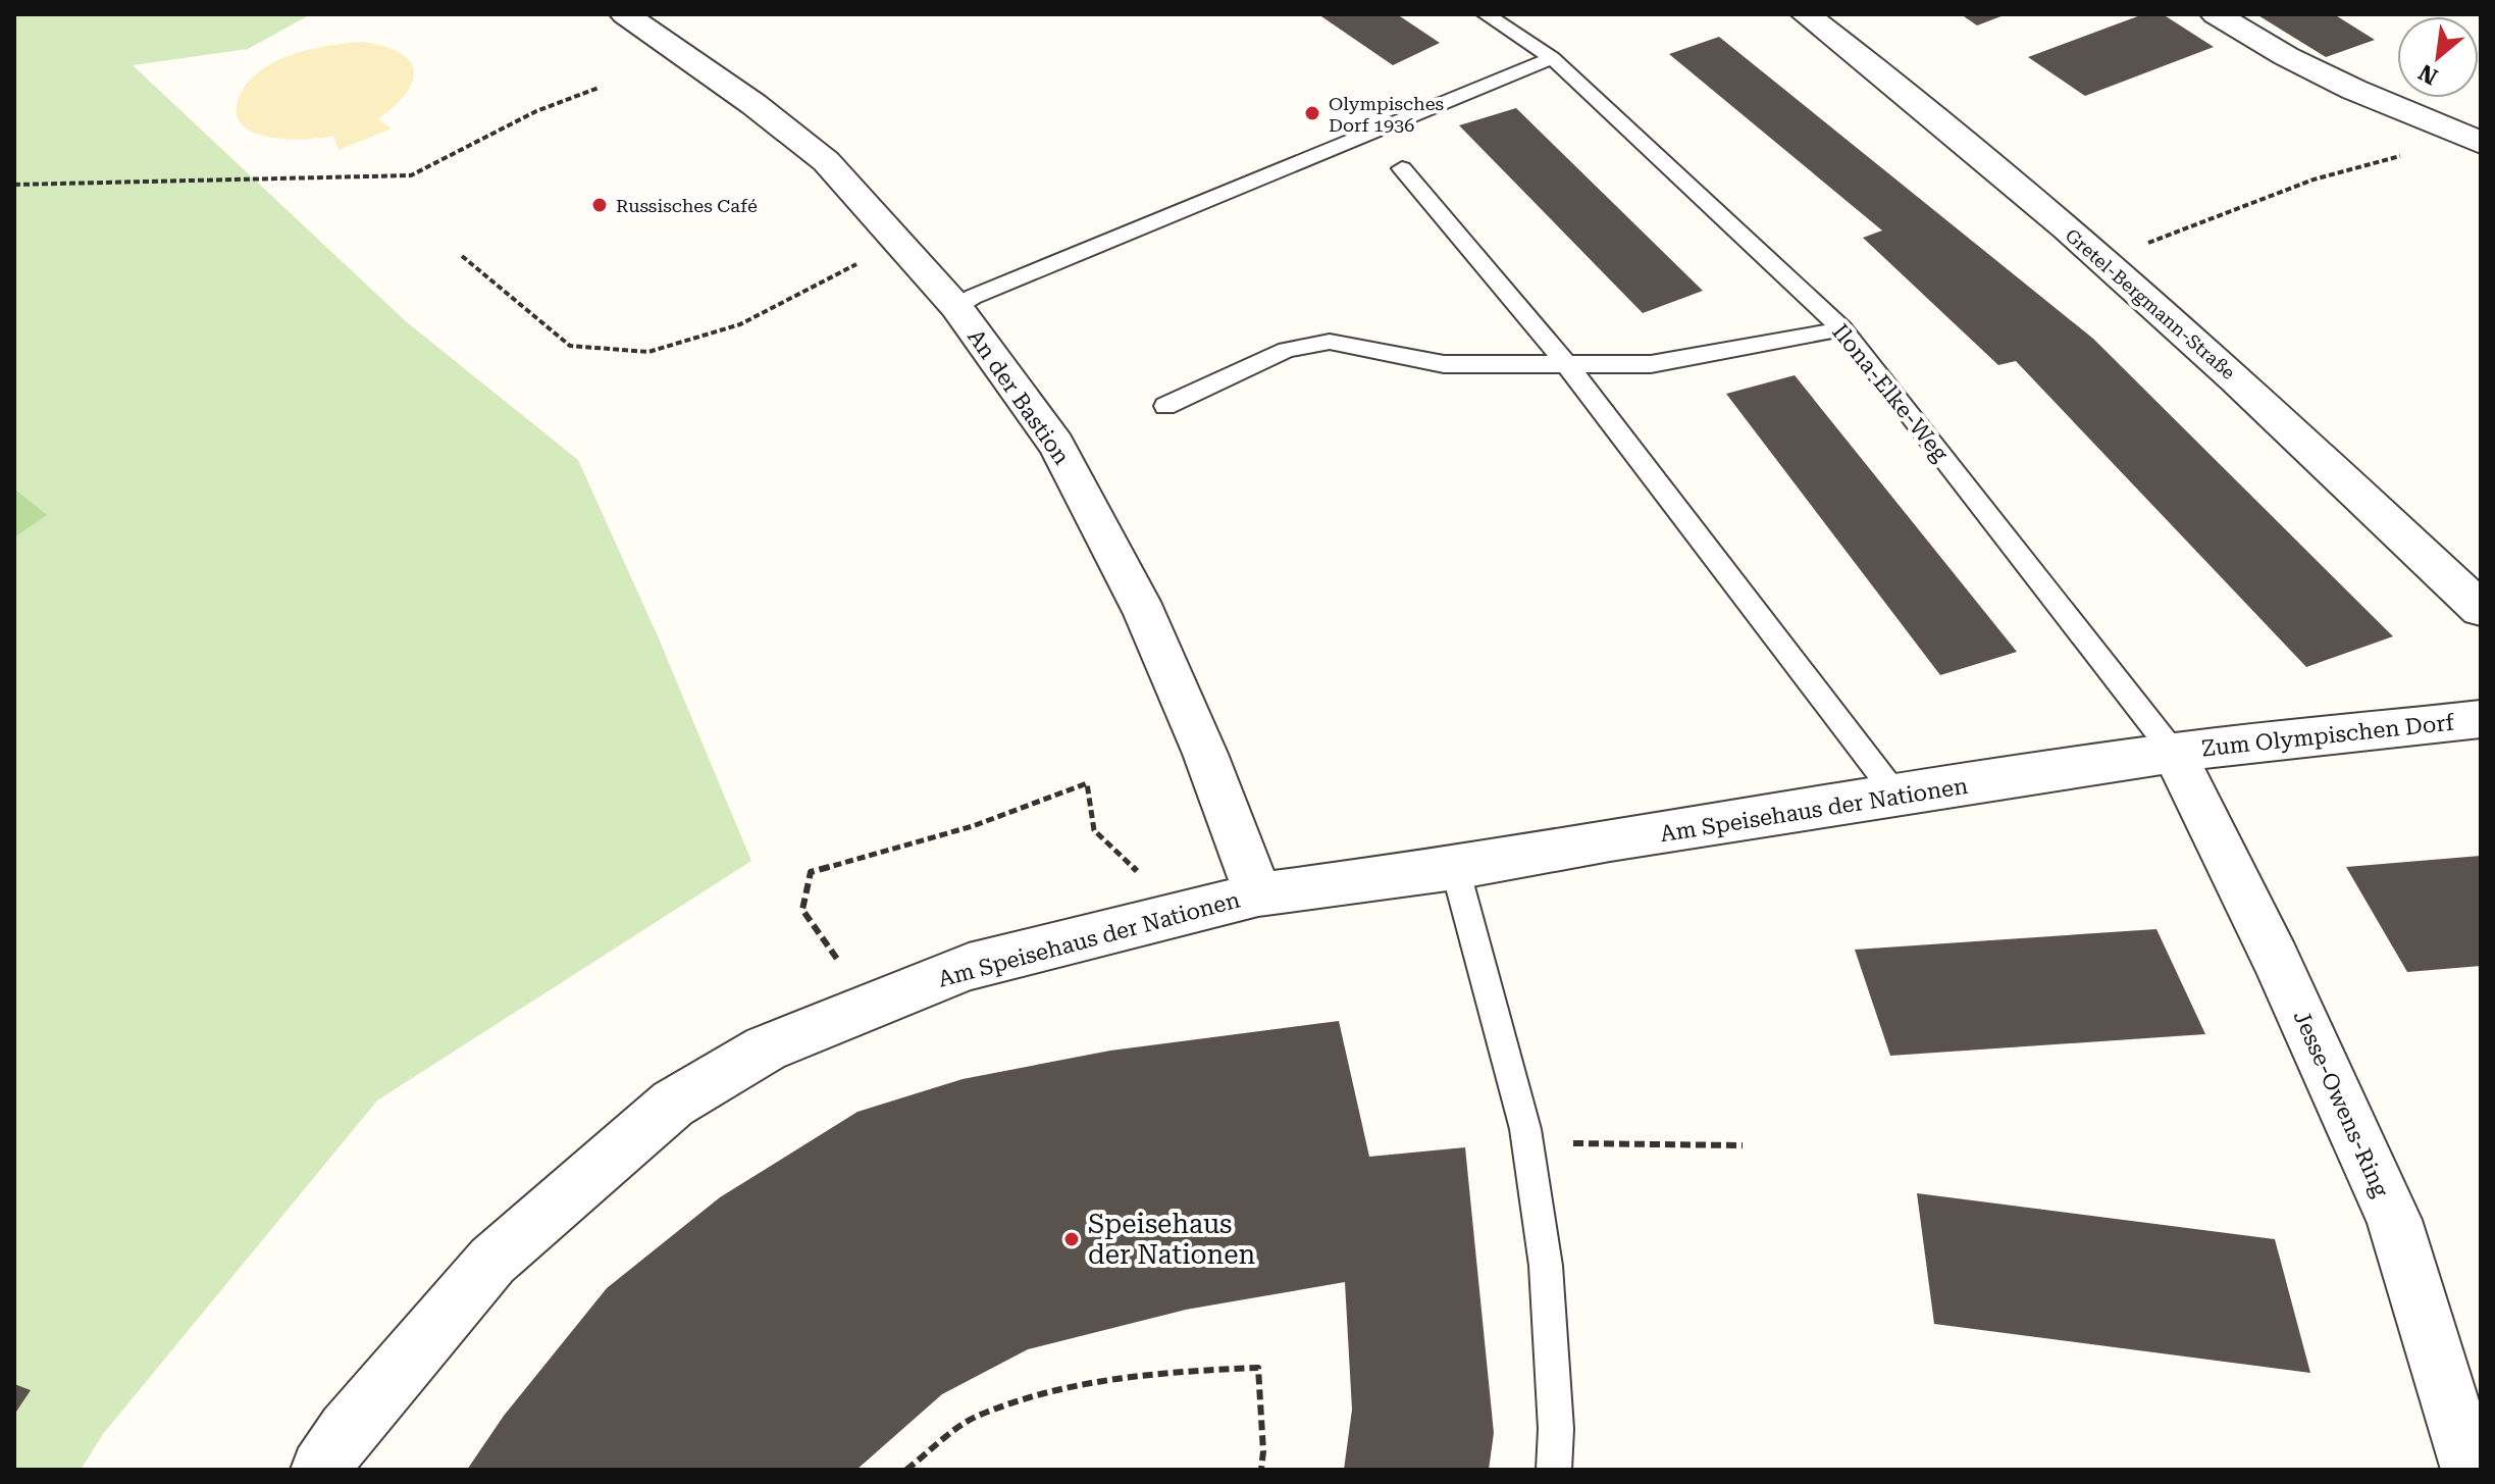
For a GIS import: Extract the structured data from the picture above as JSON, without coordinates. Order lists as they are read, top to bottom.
{
  "streets": {
    "street": [
      "Gretel-Bergmann-Straße",
      "An der Bastion",
      "Zum Olympischen Dorf",
      "Am Speisehaus der Nationen",
      "Jesse-Owens-Ring"
    ],
    "lane": ["Ilona-Elke-Weg"]
  },
  "crossings": [
    ["Ilona-Elke-Weg", "Zum Olympischen Dorf"],
    ["Ilona-Elke-Weg", "Am Speisehaus der Nationen"],
    ["Ilona-Elke-Weg", "Jesse-Owens-Ring"],
    ["An der Bastion", "Am Speisehaus der Nationen"],
    ["Zum Olympischen Dorf", "Am Speisehaus der Nationen"],
    ["Zum Olympischen Dorf", "Jesse-Owens-Ring"],
    ["Am Speisehaus der Nationen", "Jesse-Owens-Ring"]
  ],
  "places": ["Olympisches Dorf 1936", "Russisches Café", "Speisehaus der Nationen"],
  "north": "bottom left"
}
